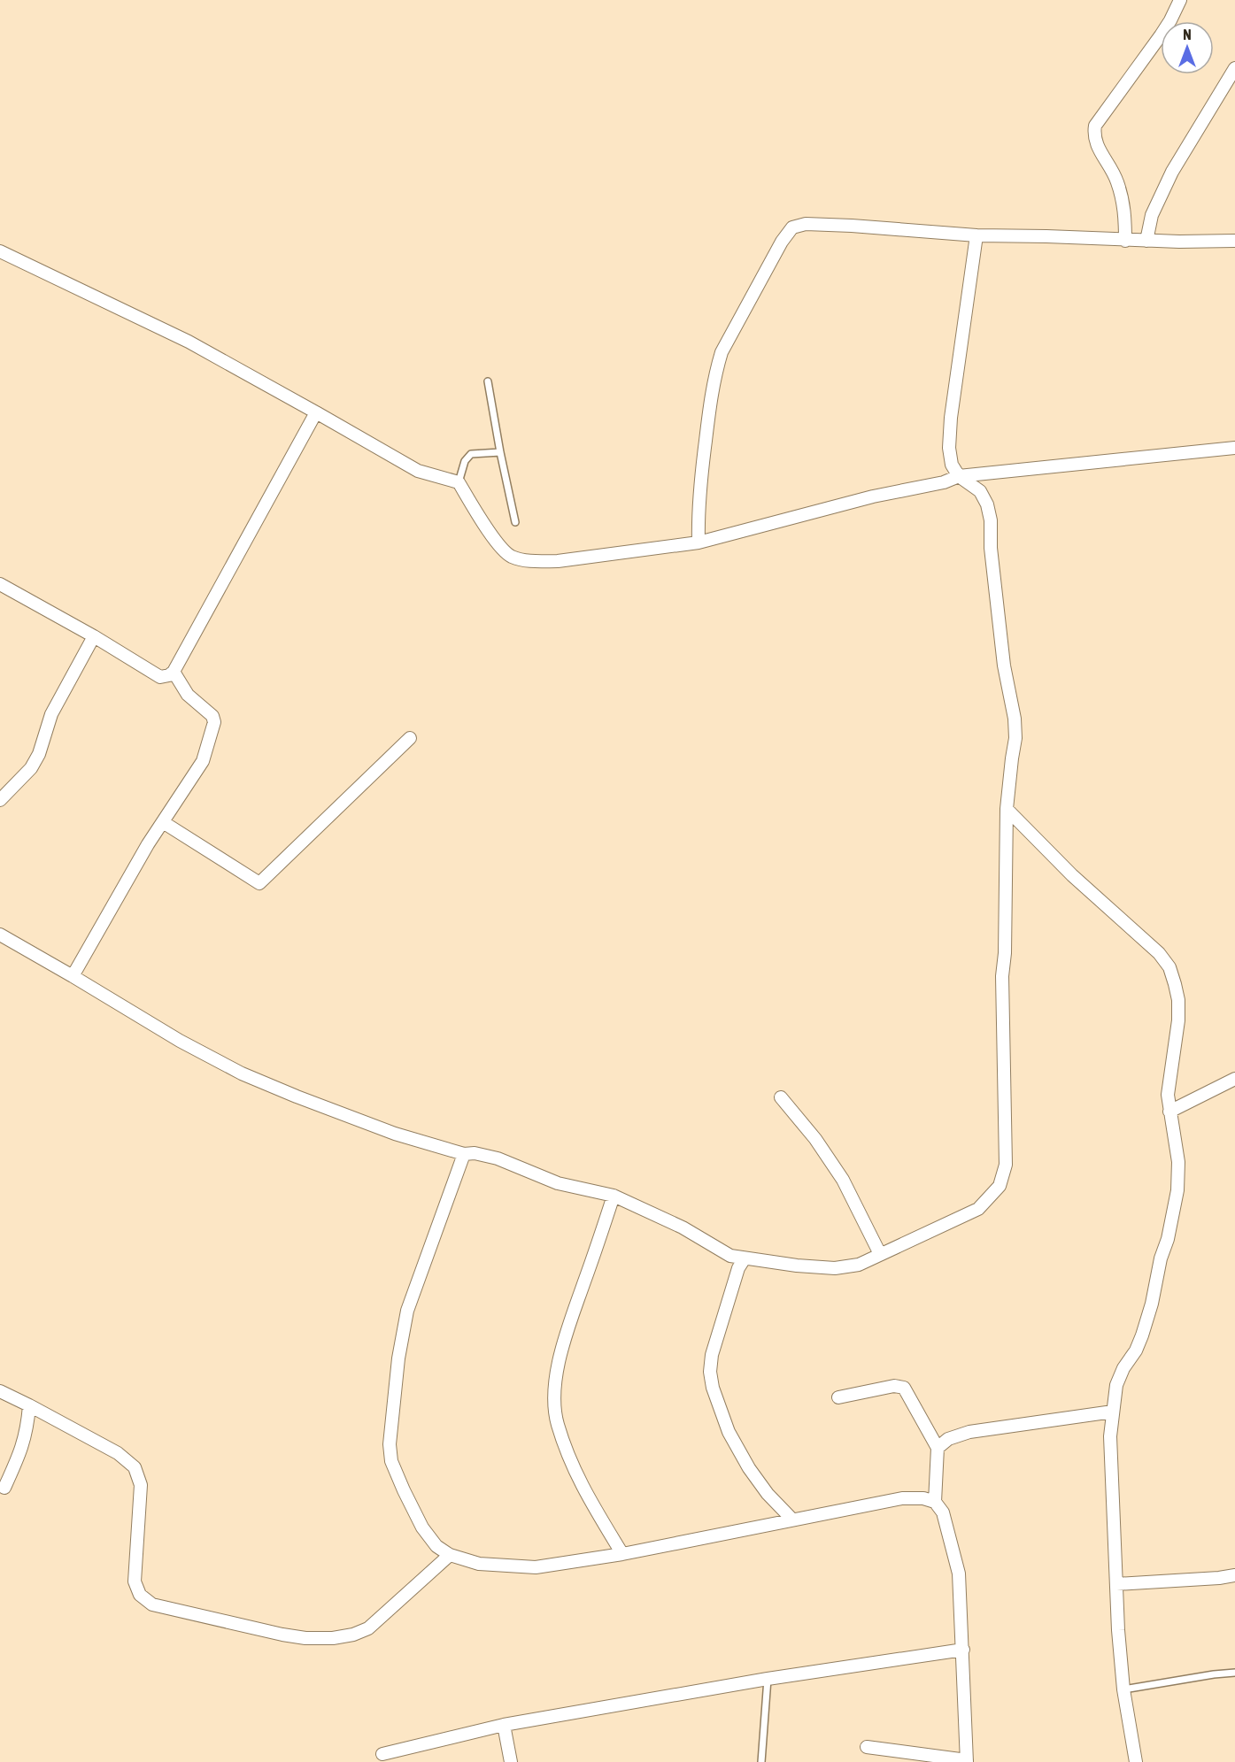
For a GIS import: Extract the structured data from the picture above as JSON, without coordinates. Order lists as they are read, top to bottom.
{
  "north": "top"
}
